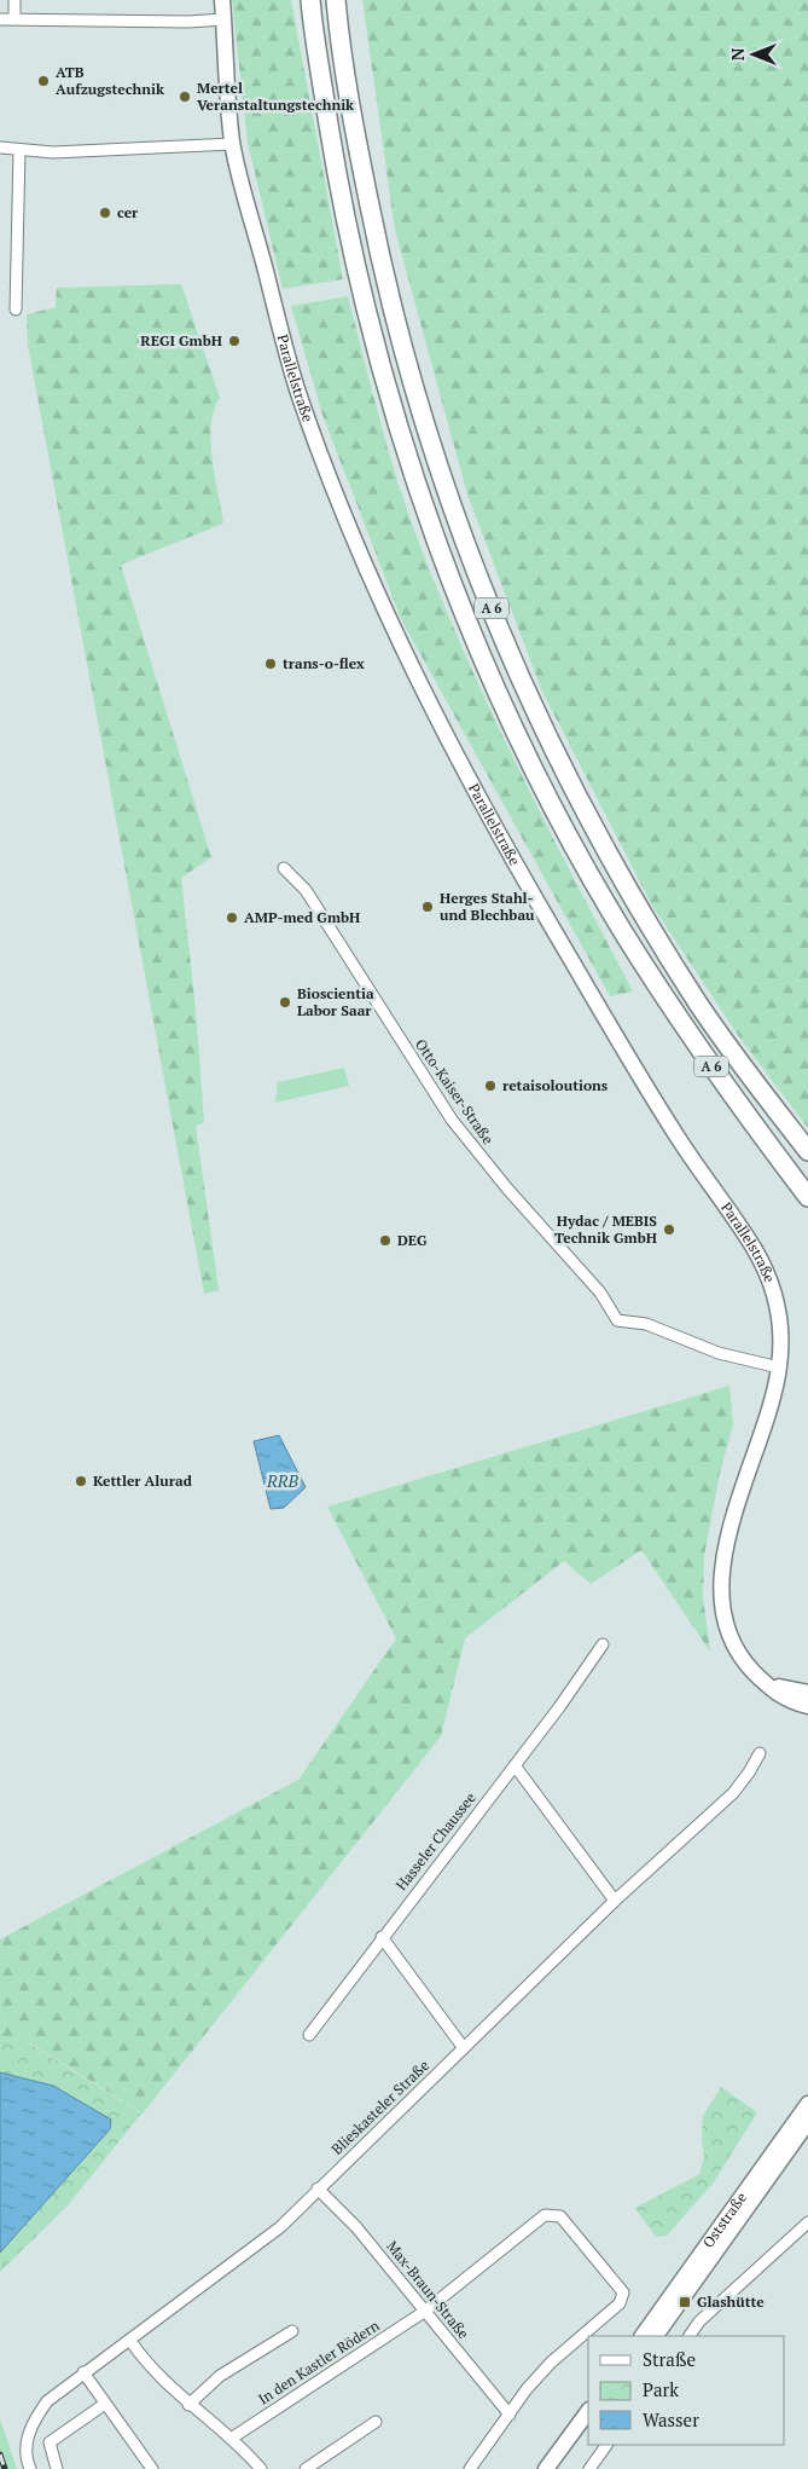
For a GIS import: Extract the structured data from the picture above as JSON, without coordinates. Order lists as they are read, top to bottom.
{
  "streets": {
    "highway": ["A 6"],
    "street": [
      "Parallelstraße",
      "Otto-Kaiser-Straße",
      "Hasseler Chaussee",
      "Blieskasteler Straße",
      "Oststraße",
      "Max-Braun-Straße",
      "In den Kastler Rödern"
    ]
  },
  "crossings": [
    ["Parallelstraße", "Otto-Kaiser-Straße"],
    ["Blieskasteler Straße", "Max-Braun-Straße"],
    ["Max-Braun-Straße", "In den Kastler Rödern"]
  ],
  "water": ["RRB"],
  "places": {
    "other": [
      "ATB Aufzugstechnik",
      "Mertel Veranstaltungstechnik",
      "cer",
      "REGI GmbH",
      "trans-o-flex",
      "Herges Stahl- und Blechbau",
      "AMP-med GmbH",
      "Bioscientia Labor Saar",
      "retaisoloutions",
      "Hydac / MEBIS Technik GmbH",
      "DEG",
      "Kettler Alurad"
    ],
    "transit": ["Glashütte"]
  },
  "legend": ["Straße", "Park", "Wasser"],
  "north": "left"
}
